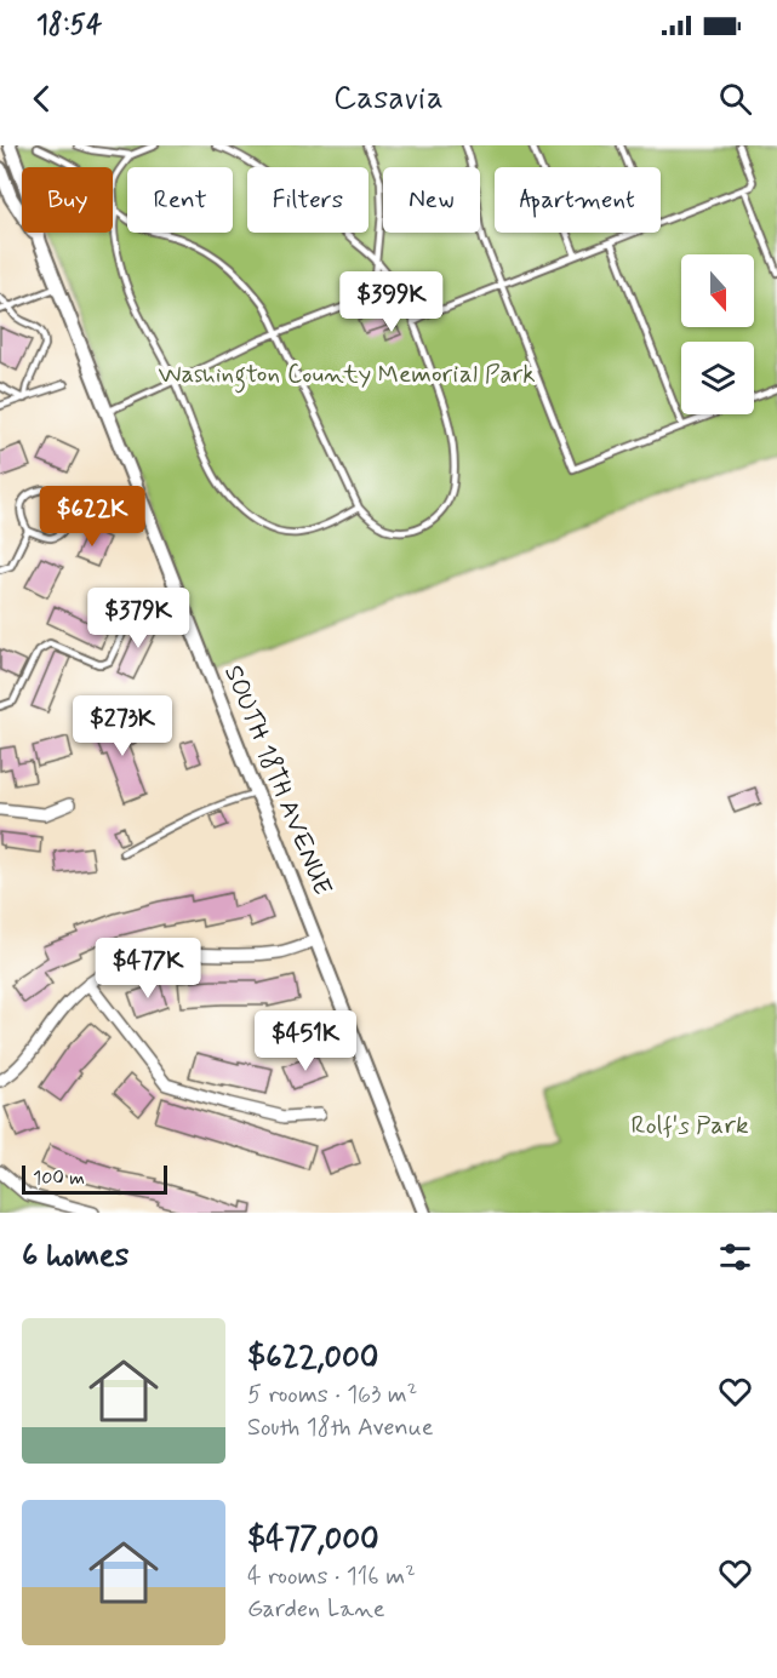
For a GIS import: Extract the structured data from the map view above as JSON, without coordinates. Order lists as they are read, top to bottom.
{
  "streets": {
    "street": ["SOUTH 18TH AVENUE"]
  },
  "parks": ["Washington County Memorial Park", "Rolf's Park"],
  "scale_bar": "100 m",
  "north": "bottom",
  "page": {
    "status": "18:54",
    "header": "Casavia",
    "chip": [
      "Buy",
      "Rent",
      "Filters",
      "New",
      "Apartment"
    ],
    "price": [
      "$399K",
      "$622K",
      "$379K",
      "$273K",
      "$477K",
      "$451K"
    ],
    "scale": "100 m",
    "heading": "6 homes",
    "list": [
      {
        "name": "$622,000",
        "note": "5 rooms · 163 m² · South 18th Avenue"
      },
      {
        "name": "$477,000",
        "note": "4 rooms · 116 m² · Garden Lane"
      }
    ]
  }
}
